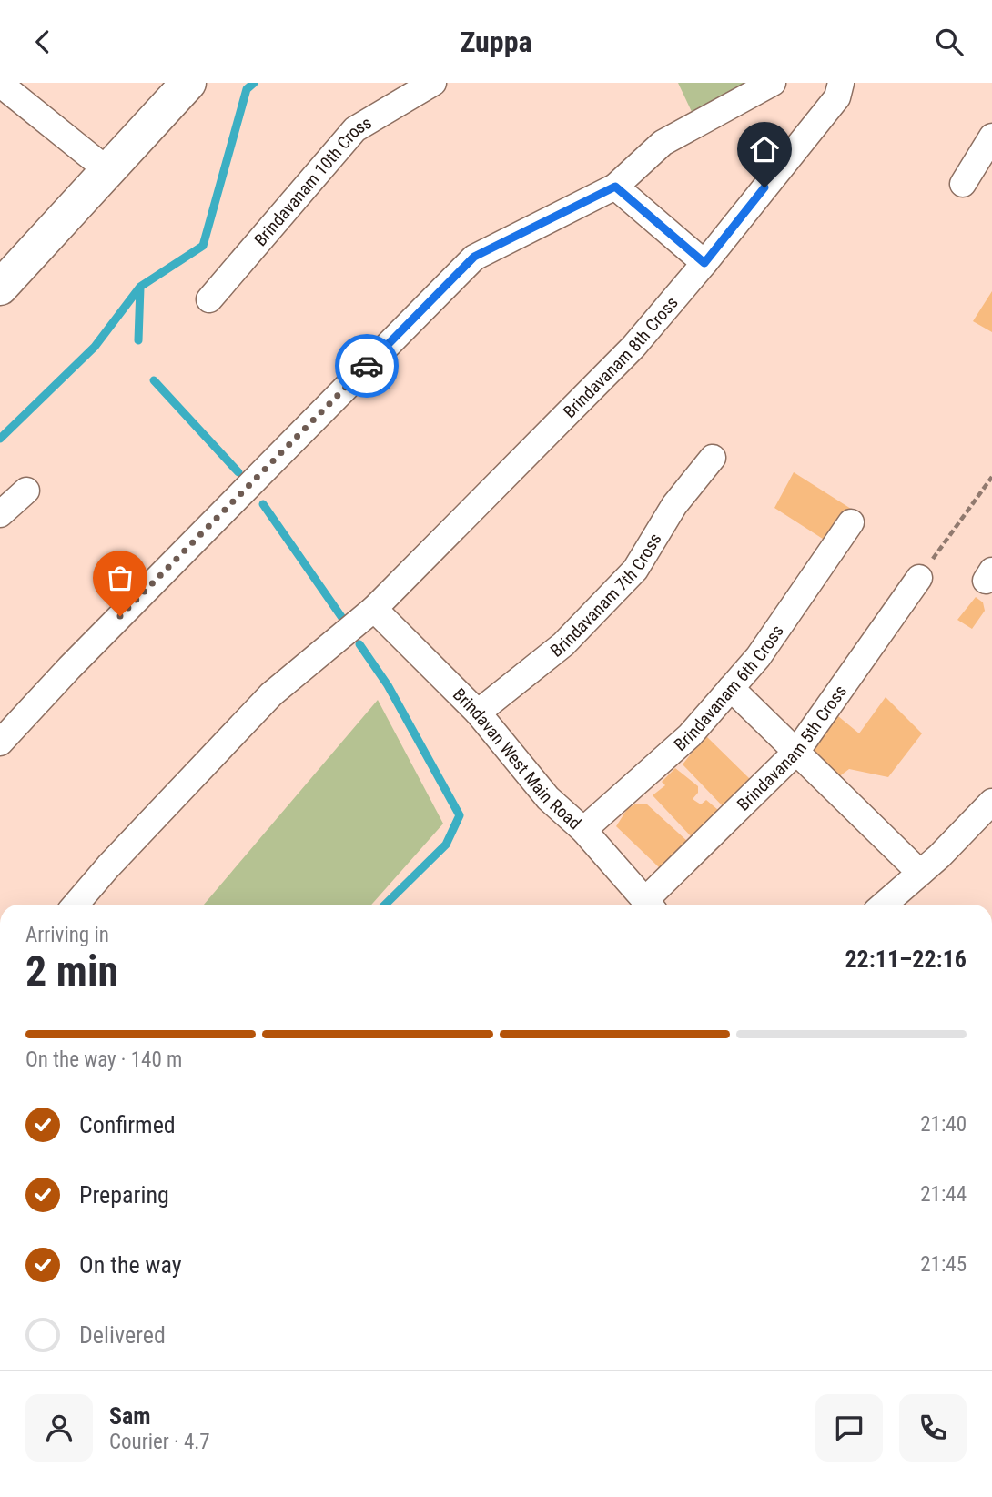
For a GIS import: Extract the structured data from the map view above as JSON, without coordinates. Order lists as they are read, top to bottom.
{
  "streets": {
    "street": [
      "Brindavanam 10th Cross",
      "Brindavanam 8th Cross",
      "Brindavanam 7th Cross",
      "Brindavanam 6th Cross",
      "Brindavanam 5th Cross",
      "Brindavan West Main Road"
    ]
  },
  "crossings": [
    ["Brindavanam 8th Cross", "Brindavan West Main Road"],
    ["Brindavanam 7th Cross", "Brindavan West Main Road"],
    ["Brindavanam 6th Cross", "Brindavan West Main Road"]
  ],
  "page": {
    "header": "Zuppa",
    "heading": ["2 min", "Arriving in", "22:11–22:16"],
    "panel": ["Sam", "Courier · 4.7"],
    "bar": "On the way · 140 m",
    "list": [
      ["Confirmed", "21:40"],
      ["Preparing", "21:44"],
      ["On the way", "21:45"],
      "Delivered"
    ]
  }
}
